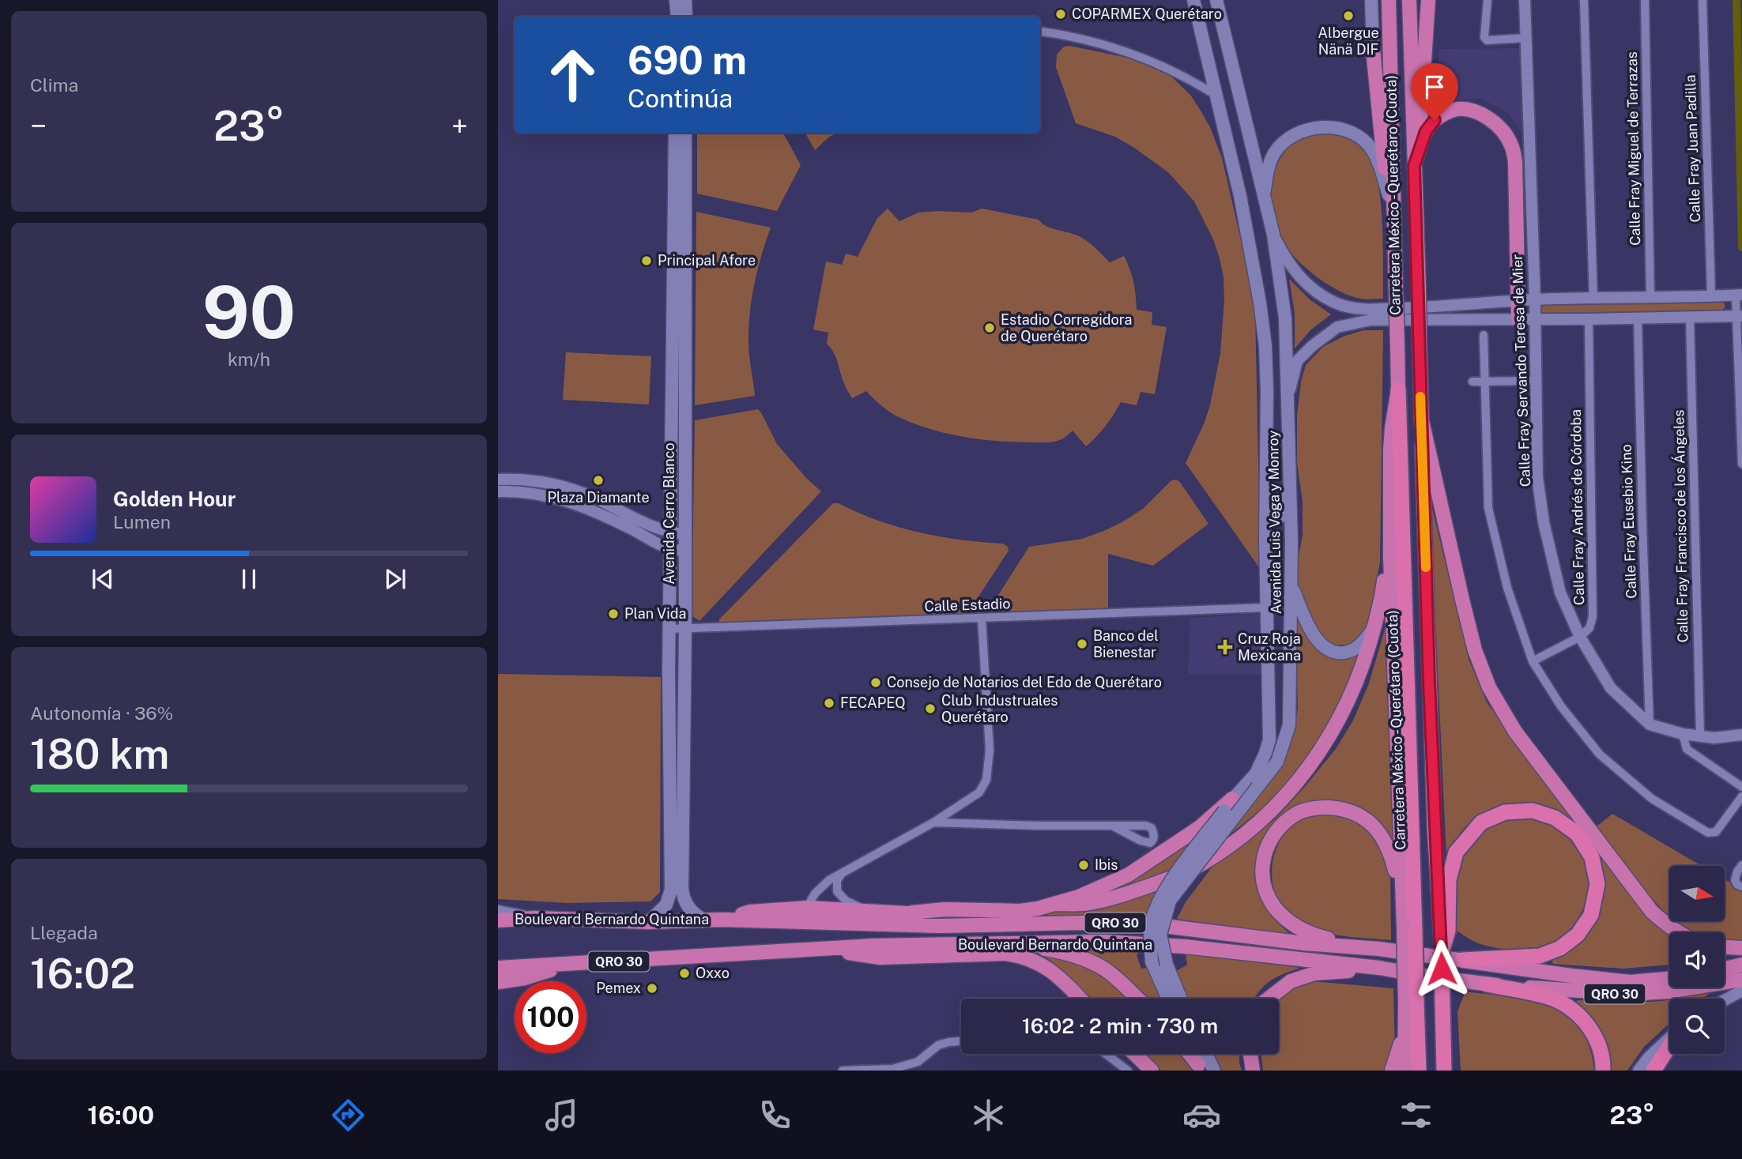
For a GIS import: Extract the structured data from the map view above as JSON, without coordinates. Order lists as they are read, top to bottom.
{
  "streets": {
    "highway": ["Carretera México - Querétaro (Cuota)", "Boulevard Bernardo Quintana", "QRO 30"],
    "main road": ["Avenida Cerro Blanco", "Avenida Luis Vega y Monroy"],
    "street": [
      "Calle Fray Miguel de Terrazas",
      "Calle Fray Juan Padilla",
      "Calle Fray Servando Teresa de Mier",
      "Calle Fray Andrés de Córdoba",
      "Calle Fray Eusebio Kino",
      "Calle Fray Francisco de los Ángeles",
      "Calle Estadio"
    ]
  },
  "crossings": [
    ["Calle Fray Servando Teresa de Mier", "Calle Fray Andrés de Córdoba"],
    ["Calle Fray Servando Teresa de Mier", "Calle Fray Eusebio Kino"],
    ["Calle Fray Servando Teresa de Mier", "Calle Fray Francisco de los Ángeles"],
    ["Avenida Cerro Blanco", "Calle Estadio"],
    ["Avenida Cerro Blanco", "Boulevard Bernardo Quintana"],
    ["Avenida Luis Vega y Monroy", "Calle Estadio"]
  ],
  "places": {
    "other": [
      "COPARMEX Querétaro",
      "Albergue Nänä DIF",
      "Principal Afore",
      "Estadio Corregidora de Querétaro",
      "Plaza Diamante",
      "Plan Vida",
      "Banco del Bienestar",
      "Consejo de Notarios del Edo de Querétaro",
      "FECAPEQ",
      "Club Industruales Querétaro",
      "Ibis",
      "Oxxo",
      "Pemex"
    ],
    "health": ["Cruz Roja Mexicana"]
  },
  "north": "right",
  "page": {
    "tile": [
      "Clima",
      ["90", "km/h"],
      ["Autonomía · 36%", "180 km"],
      ["Llegada", "16:02"]
    ],
    "turn": ["690 m", "Continúa"],
    "heat": ["−", "23°", "+"],
    "song": ["Golden Hour", "Lumen"],
    "limit": "100",
    "trip": "16:02 · 2 min · 730 m",
    "tabs": ["16:00", "23°"]
  }
}
